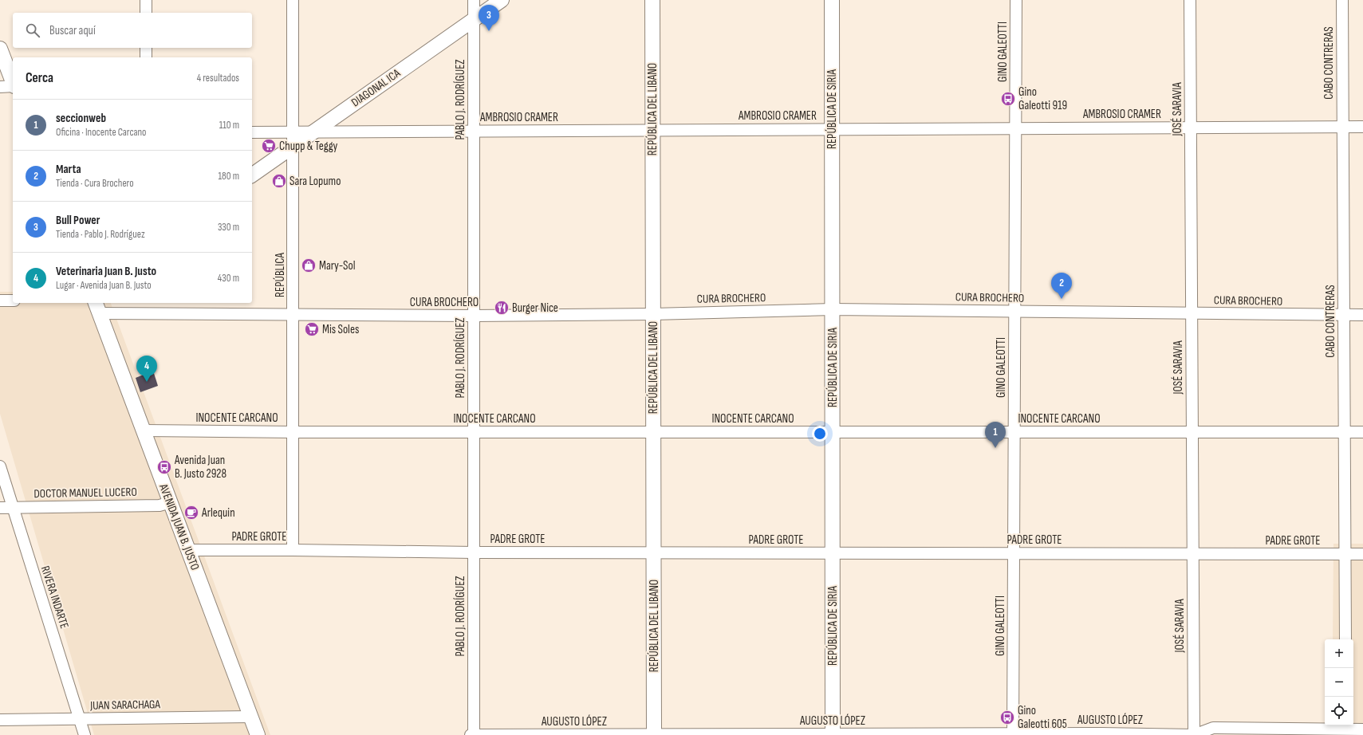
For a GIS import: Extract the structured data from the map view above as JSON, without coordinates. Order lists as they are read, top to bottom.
{
  "streets": {
    "main road": [
      "DIAGONAL ICA",
      "REPÚBLICA DEL LIBANO",
      "REPÚBLICA DE SIRIA",
      "AVENIDA JUAN B. JUSTO"
    ],
    "street": [
      "GINO GALEOTTI",
      "CABO CONTRERAS",
      "PABLO J. RODRÍGUEZ",
      "JOSÉ SARAVIA",
      "AMBROSIO CRAMER",
      "REPÚBLICA",
      "CURA BROCHERO",
      "INOCENTE CARCANO",
      "DOCTOR MANUEL LUCERO",
      "PADRE GROTE",
      "RIVERA INDARTE",
      "JUAN SARACHAGA",
      "AUGUSTO LÓPEZ"
    ]
  },
  "crossings": [
    ["GINO GALEOTTI", "AMBROSIO CRAMER"],
    ["GINO GALEOTTI", "CURA BROCHERO"],
    ["GINO GALEOTTI", "INOCENTE CARCANO"],
    ["GINO GALEOTTI", "PADRE GROTE"],
    ["GINO GALEOTTI", "AUGUSTO LÓPEZ"],
    ["CABO CONTRERAS", "AMBROSIO CRAMER"],
    ["CABO CONTRERAS", "CURA BROCHERO"],
    ["CABO CONTRERAS", "INOCENTE CARCANO"],
    ["CABO CONTRERAS", "PADRE GROTE"],
    ["DIAGONAL ICA", "PABLO J. RODRÍGUEZ"],
    ["DIAGONAL ICA", "AMBROSIO CRAMER"],
    ["DIAGONAL ICA", "REPÚBLICA"],
    ["PABLO J. RODRÍGUEZ", "AMBROSIO CRAMER"],
    ["PABLO J. RODRÍGUEZ", "CURA BROCHERO"],
    ["PABLO J. RODRÍGUEZ", "INOCENTE CARCANO"],
    ["PABLO J. RODRÍGUEZ", "PADRE GROTE"],
    ["PABLO J. RODRÍGUEZ", "AUGUSTO LÓPEZ"],
    ["REPÚBLICA DEL LIBANO", "AMBROSIO CRAMER"],
    ["REPÚBLICA DEL LIBANO", "CURA BROCHERO"],
    ["REPÚBLICA DEL LIBANO", "INOCENTE CARCANO"],
    ["REPÚBLICA DEL LIBANO", "PADRE GROTE"],
    ["REPÚBLICA DEL LIBANO", "AUGUSTO LÓPEZ"],
    ["REPÚBLICA DE SIRIA", "AMBROSIO CRAMER"],
    ["REPÚBLICA DE SIRIA", "CURA BROCHERO"],
    ["REPÚBLICA DE SIRIA", "INOCENTE CARCANO"],
    ["REPÚBLICA DE SIRIA", "PADRE GROTE"],
    ["REPÚBLICA DE SIRIA", "AUGUSTO LÓPEZ"],
    ["JOSÉ SARAVIA", "AMBROSIO CRAMER"],
    ["JOSÉ SARAVIA", "CURA BROCHERO"],
    ["JOSÉ SARAVIA", "INOCENTE CARCANO"],
    ["JOSÉ SARAVIA", "PADRE GROTE"],
    ["JOSÉ SARAVIA", "AUGUSTO LÓPEZ"],
    ["REPÚBLICA", "CURA BROCHERO"],
    ["REPÚBLICA", "INOCENTE CARCANO"],
    ["REPÚBLICA", "PADRE GROTE"],
    ["CURA BROCHERO", "AVENIDA JUAN B. JUSTO"],
    ["INOCENTE CARCANO", "AVENIDA JUAN B. JUSTO"],
    ["DOCTOR MANUEL LUCERO", "AVENIDA JUAN B. JUSTO"],
    ["DOCTOR MANUEL LUCERO", "RIVERA INDARTE"],
    ["AVENIDA JUAN B. JUSTO", "PADRE GROTE"],
    ["AVENIDA JUAN B. JUSTO", "JUAN SARACHAGA"],
    ["RIVERA INDARTE", "JUAN SARACHAGA"]
  ],
  "places": {
    "bus stop": ["Gino Galeotti 919", "Avenida Juan B. Justo 2928", "Gino Galeotti 605"],
    "supermarket": ["Chupp & Teggy", "Mis Soles"],
    "shop": ["Sara Lopumo", "Mary-Sol"],
    "restaurant": ["Burger Nice"],
    "cafe": ["Arlequin"]
  },
  "page": {
    "pins": [
      "3",
      "2",
      "4",
      "1"
    ],
    "search": "Buscar aquí",
    "heading": ["Cerca", "4 resultados"],
    "list": [
      {
        "mark": "1",
        "name": "seccionweb",
        "note": "Oficina · Inocente Carcano",
        "value": "110 m"
      },
      {
        "mark": "2",
        "name": "Marta",
        "note": "Tienda · Cura Brochero",
        "value": "180 m"
      },
      {
        "mark": "3",
        "name": "Bull Power",
        "note": "Tienda · Pablo J. Rodríguez",
        "value": "330 m"
      },
      {
        "mark": "4",
        "name": "Veterinaria Juan B. Justo",
        "note": "Lugar · Avenida Juan B. Justo",
        "value": "430 m"
      }
    ],
    "map_buttons": ["+", "−"]
  }
}
